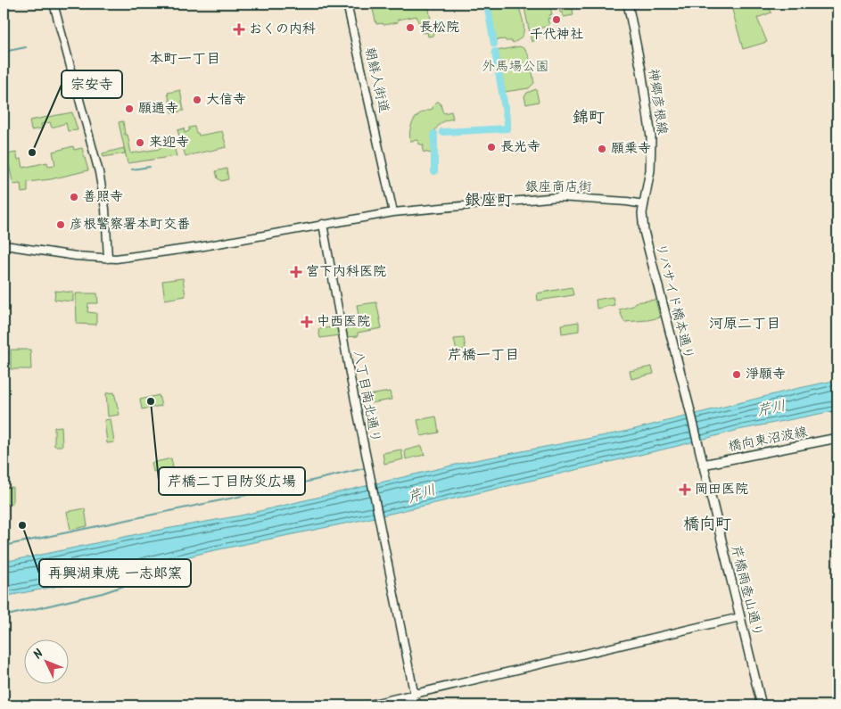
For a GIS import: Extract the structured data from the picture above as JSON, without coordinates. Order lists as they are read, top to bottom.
{
  "streets": {
    "main road": [
      "神郷彦根線",
      "リバサイド橋本通り",
      "橋向東沼波線",
      "芹橋雨壺山通り"
    ],
    "street": ["朝鮮人街道", "銀座商店街", "八丁目南北通り"]
  },
  "crossings": [
    ["朝鮮人街道", "銀座商店街"],
    ["神郷彦根線", "銀座商店街"],
    ["神郷彦根線", "リバサイド橋本通り"],
    ["銀座商店街", "リバサイド橋本通り"],
    ["銀座商店街", "八丁目南北通り"],
    ["リバサイド橋本通り", "芹橋雨壺山通り"],
    ["橋向東沼波線", "芹橋雨壺山通り"]
  ],
  "districts": [
    "本町一丁目",
    "錦町",
    "銀座町",
    "河原二丁目",
    "芹橋一丁目",
    "橋向町"
  ],
  "water": ["芹川"],
  "parks": ["外馬場公園"],
  "places": {
    "other": [
      "千代神社",
      "長松院",
      "大信寺",
      "願通寺",
      "来迎寺",
      "長光寺",
      "願乗寺",
      "宗安寺",
      "善照寺",
      "彦根警察署本町交番",
      "淨願寺",
      "芹橋二丁目防災広場",
      "再興湖東焼 一志郎窯"
    ],
    "health": [
      "おくの内科",
      "宮下内科医院",
      "中西医院",
      "岡田医院"
    ]
  },
  "north": "top left"
}
